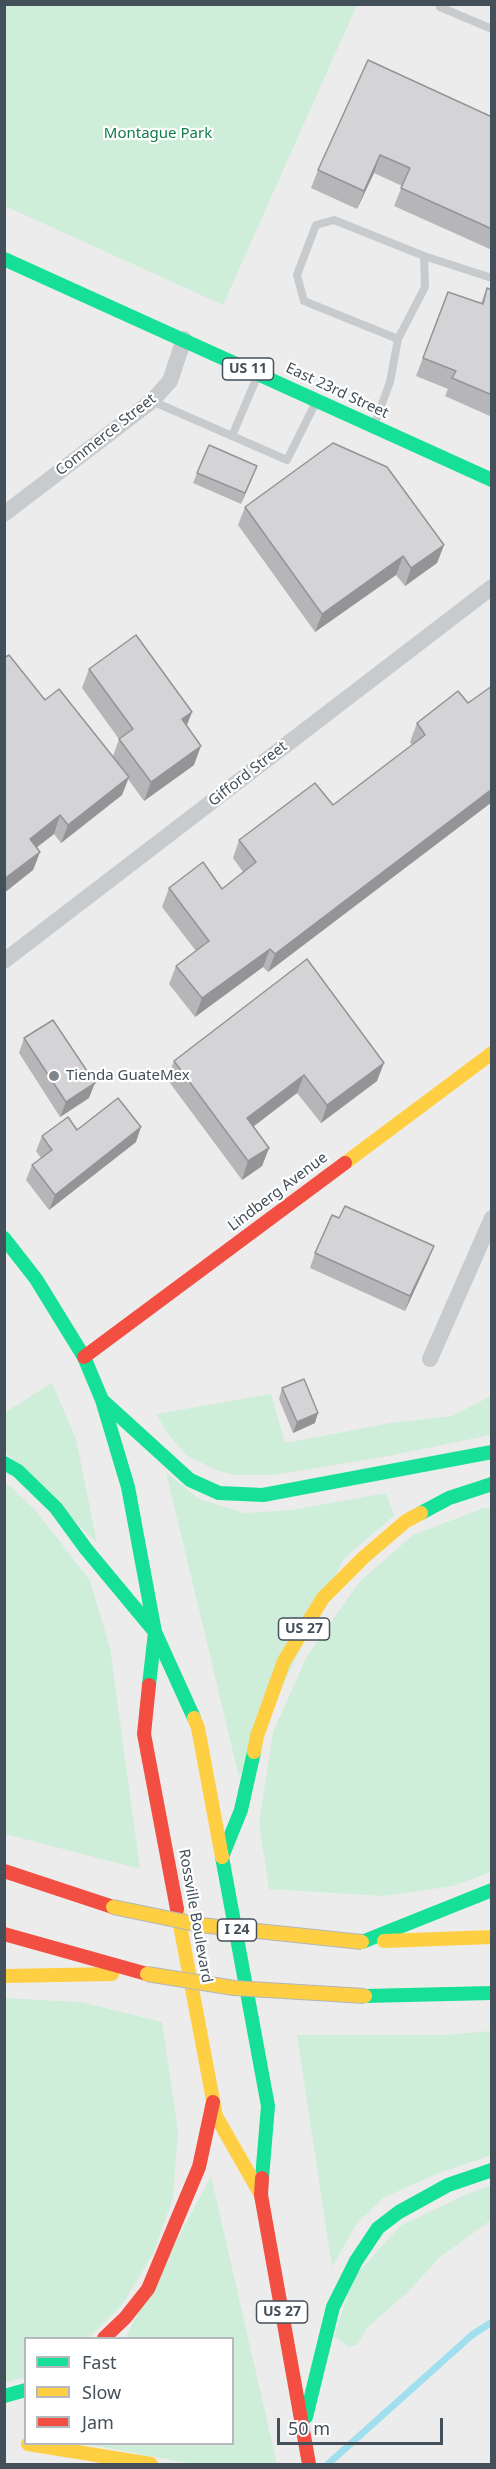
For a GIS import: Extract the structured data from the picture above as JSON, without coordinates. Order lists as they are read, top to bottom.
{
  "streets": {
    "main road": [
      "US 11",
      "East 23rd Street",
      "Lindberg Avenue",
      "US 27",
      "Rossville Boulevard",
      "I 24"
    ],
    "street": ["Commerce Street", "Gifford Street"]
  },
  "crossings": [
    ["East 23rd Street", "Commerce Street"],
    ["Lindberg Avenue", "Rossville Boulevard"],
    ["US 27", "Rossville Boulevard"]
  ],
  "parks": ["Montague Park"],
  "places": ["Tienda GuateMex"],
  "legend": ["Fast", "Slow", "Jam"],
  "scale_bar": "50 m"
}
